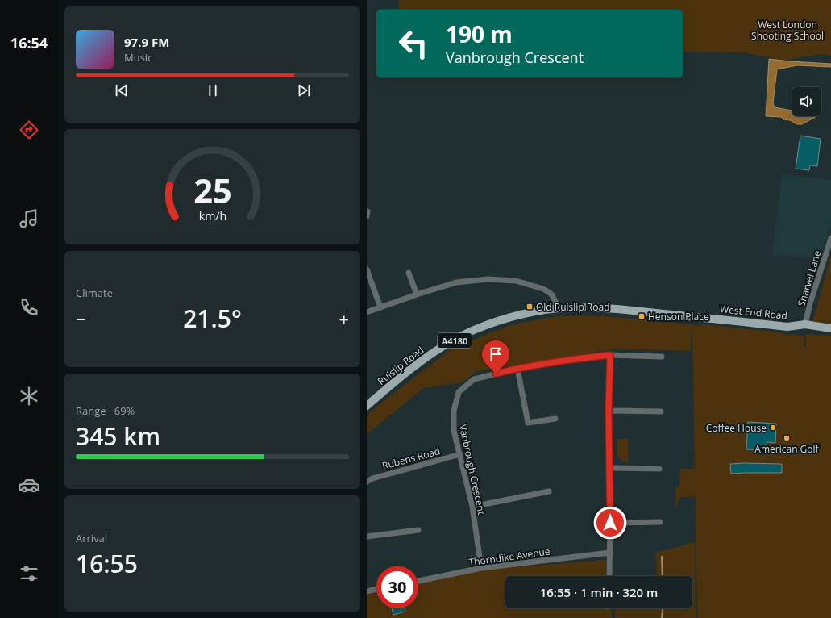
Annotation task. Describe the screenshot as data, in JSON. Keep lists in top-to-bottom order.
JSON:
{
  "streets": {
    "main road": ["West End Road", "A4180", "Ruislip Road"],
    "street": [
      "Sharvel Lane",
      "Rubens Road",
      "Vanbrough Crescent",
      "Thorndike Avenue"
    ]
  },
  "crossings": [
    ["Sharvel Lane", "West End Road"],
    ["West End Road", "Ruislip Road"],
    ["Rubens Road", "Vanbrough Crescent"],
    ["Vanbrough Crescent", "Thorndike Avenue"]
  ],
  "parks": ["West London Shooting School"],
  "places": {
    "transit": ["Old Ruislip Road", "Henson Place"],
    "other": ["Coffee House", "American Golf"]
  },
  "page": {
    "tabs": "16:54",
    "turn": ["190 m", "Vanbrough Crescent"],
    "song": ["97.9 FM", "Music"],
    "tile": [
      "Climate",
      ["Range · 69%", "345 km"],
      ["Arrival", "16:55"]
    ],
    "heat": ["−", "21.5°", "+"],
    "limit": "30",
    "trip": "16:55 · 1 min · 320 m",
    "gauge": ["25", "km/h"]
  }
}
